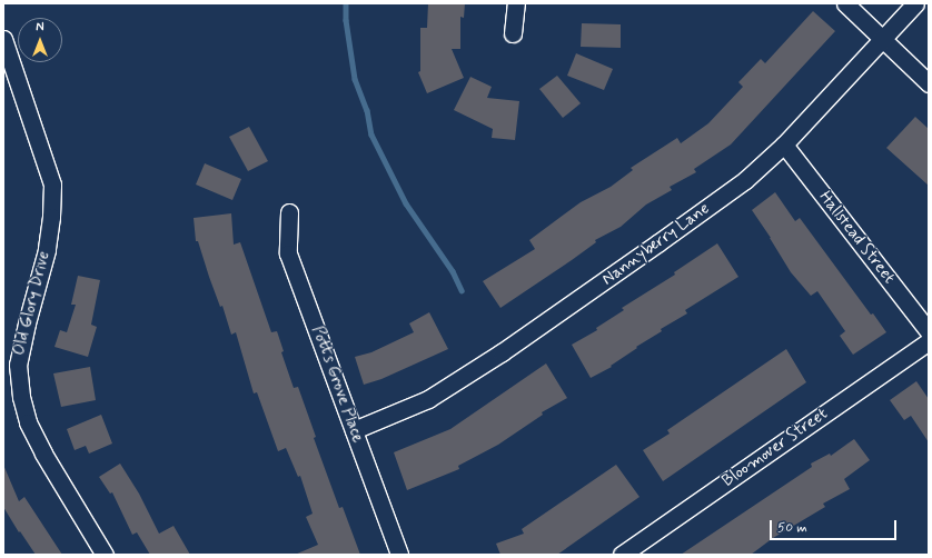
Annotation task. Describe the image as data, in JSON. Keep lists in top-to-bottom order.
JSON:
{
  "streets": {
    "street": [
      "Hallstead Street",
      "Nannyberry Lane",
      "Old Glory Drive",
      "Potts Grove Place",
      "Bloomover Street"
    ]
  },
  "crossings": [
    ["Hallstead Street", "Nannyberry Lane"],
    ["Nannyberry Lane", "Potts Grove Place"]
  ],
  "scale_bar": "50 m",
  "north": "top"
}
